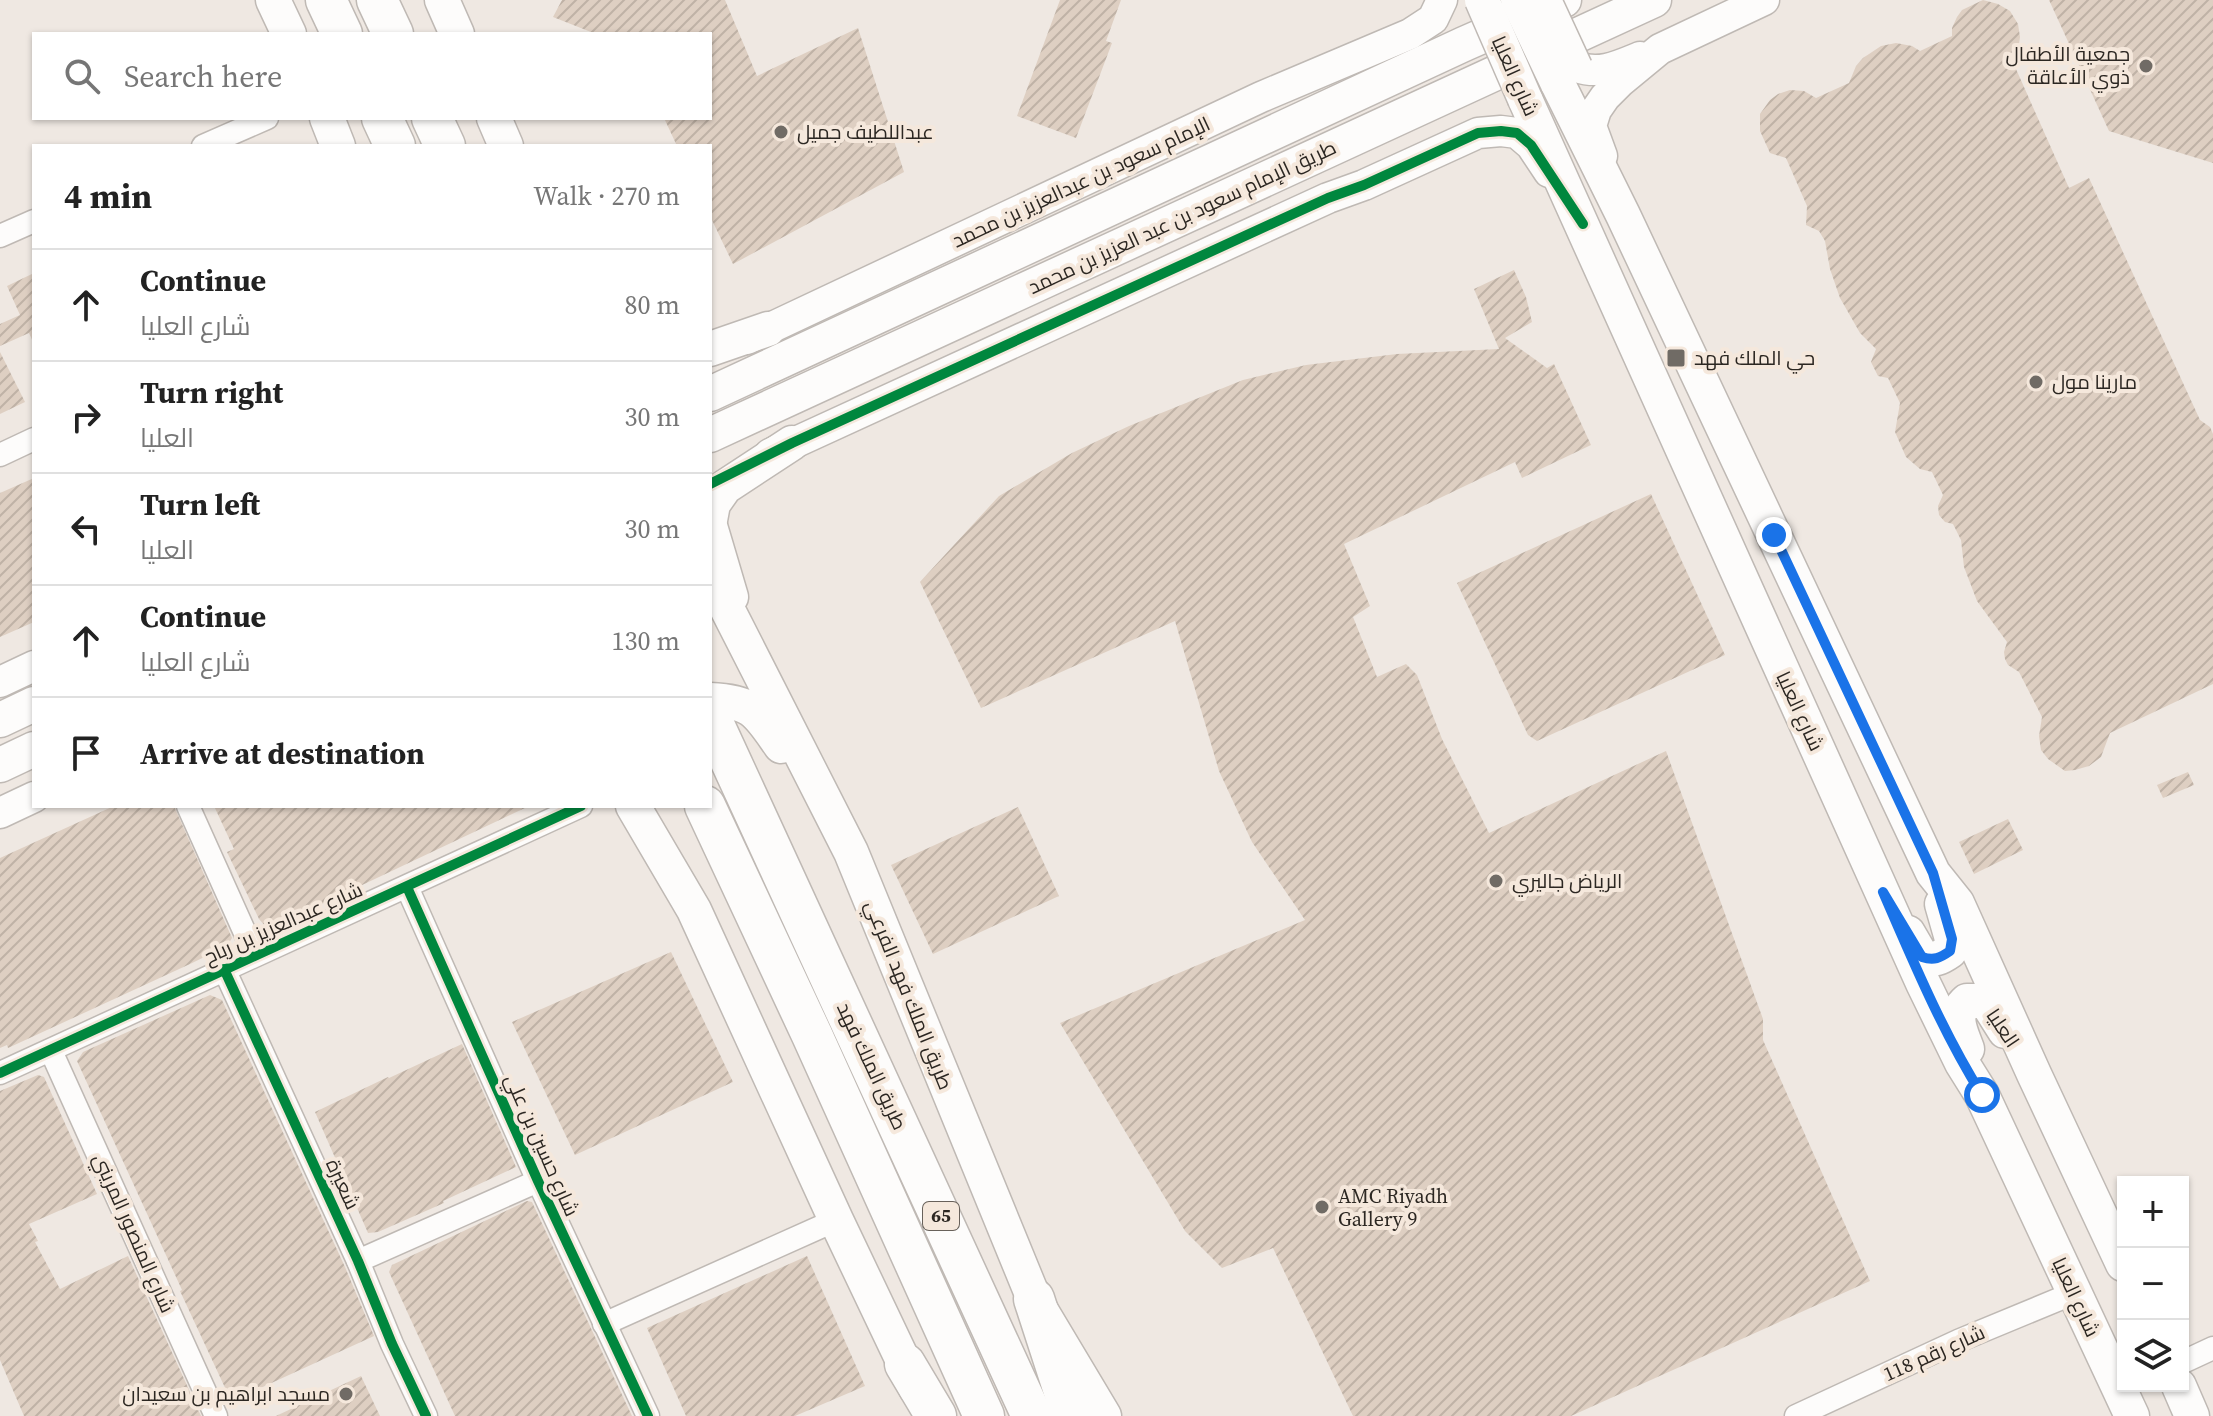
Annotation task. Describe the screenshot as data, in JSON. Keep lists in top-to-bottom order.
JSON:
{
  "streets": {
    "highway": ["طريق الملك فهد", "65"],
    "main road": [
      "شارع العليا",
      "طريق الإمام سعود بن عبد العزيز بن محمد",
      "طريق الملك فهد الفرعي",
      "العليا"
    ],
    "street": [
      "الإمام سعود بن عبدالعزيز بن محمد",
      "شارع عبدالعزيز بن رباح",
      "شارع حسين بن علي",
      "شعيرة",
      "شارع المنصور المريني",
      "شارع رقم 118"
    ]
  },
  "crossings": [
    ["شارع العليا", "العليا"],
    ["شارع العليا", "شارع رقم 118"],
    ["شارع عبدالعزيز بن رباح", "شارع حسين بن علي"],
    ["شارع عبدالعزيز بن رباح", "شعيرة"],
    ["شارع عبدالعزيز بن رباح", "شارع المنصور المريني"]
  ],
  "places": {
    "other": [
      "جمعية الأطفال ذوي الأعاقة",
      "عبداللطيف جميل",
      "مارينا مول",
      "الرياض جاليري",
      "AMC Riyadh Gallery 9",
      "مسجد ابراهيم بن سعيدان"
    ],
    "transit": ["حي الملك فهد"]
  },
  "page": {
    "search": "Search here",
    "heading": ["4 min", "Walk · 270 m"],
    "list": [
      ["Continue", "شارع العليا", "80 m"],
      ["Turn right", "العليا", "30 m"],
      ["Turn left", "العليا", "30 m"],
      ["Continue", "شارع العليا", "130 m"],
      "Arrive at destination"
    ],
    "map_buttons": ["+", "−"]
  }
}
